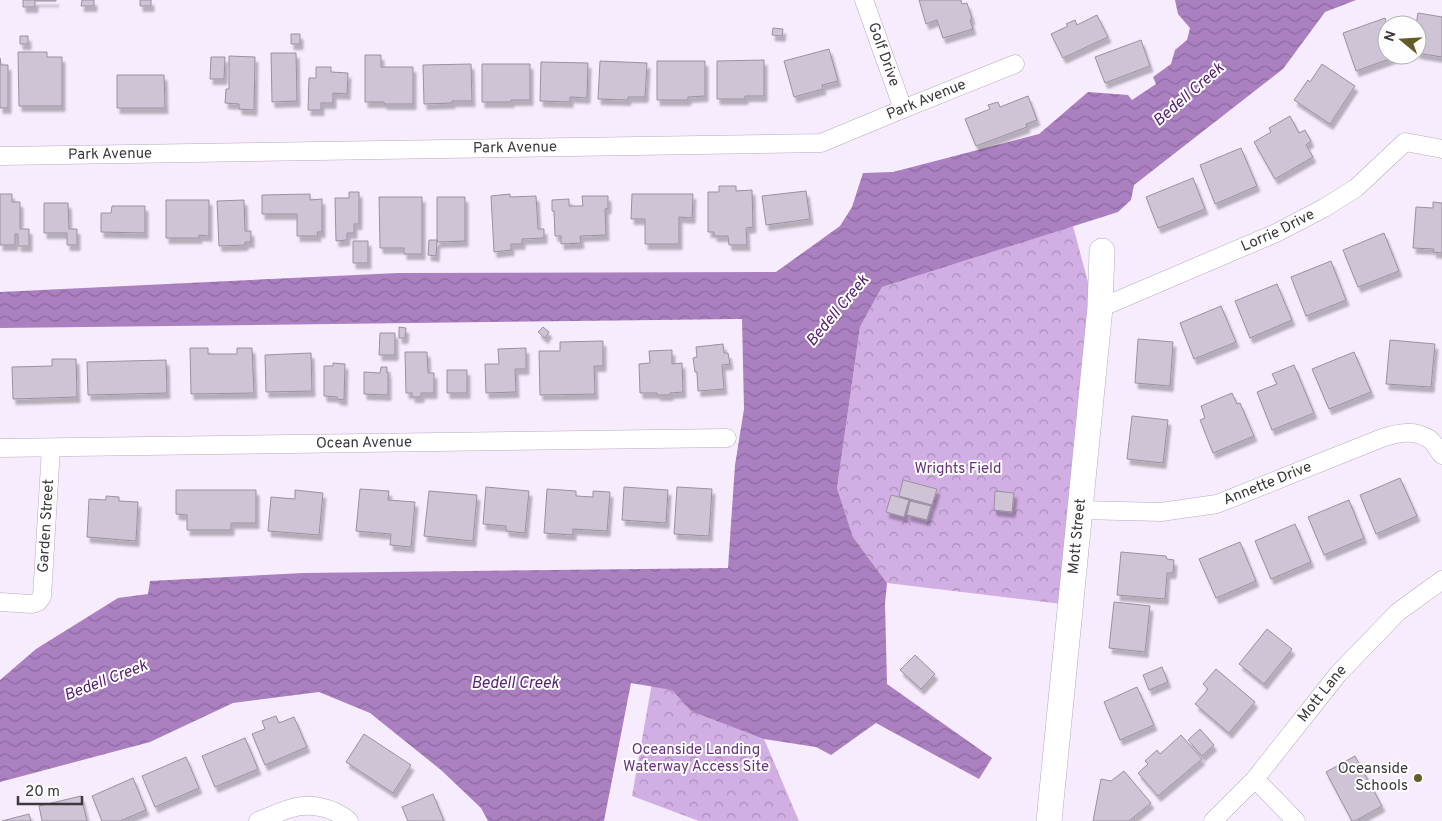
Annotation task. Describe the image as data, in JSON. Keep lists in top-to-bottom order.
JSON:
{
  "streets": {
    "street": [
      "Golf Drive",
      "Park Avenue",
      "Lorrie Drive",
      "Ocean Avenue",
      "Annette Drive",
      "Garden Street",
      "Mott Street",
      "Mott Lane"
    ]
  },
  "crossings": [
    ["Golf Drive", "Park Avenue"],
    ["Lorrie Drive", "Mott Street"],
    ["Ocean Avenue", "Garden Street"],
    ["Annette Drive", "Mott Street"]
  ],
  "water": ["Bedell Creek"],
  "parks": ["Wrights Field", "Oceanside Landing Waterway Access Site"],
  "places": ["Oceanside Schools"],
  "scale_bar": "20 m",
  "north": "left"
}
